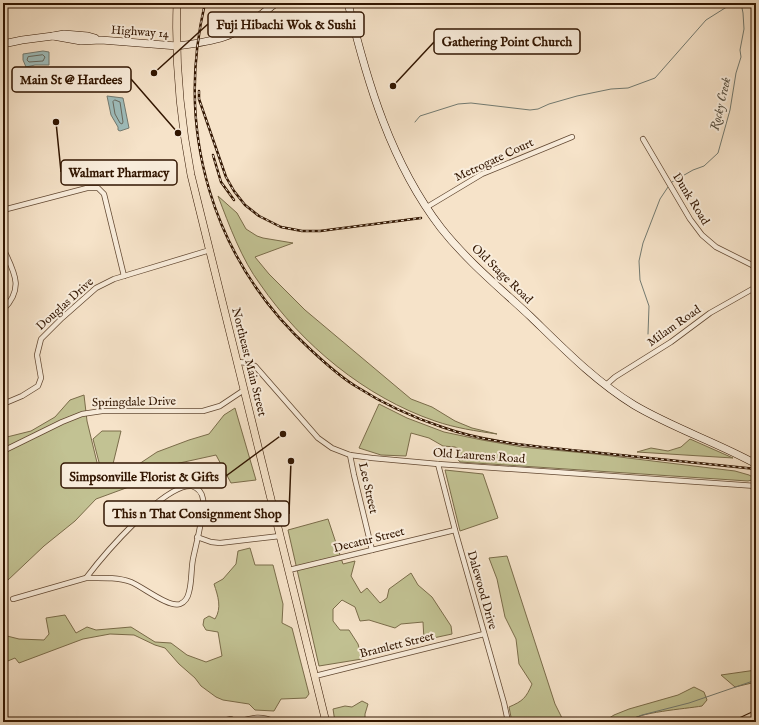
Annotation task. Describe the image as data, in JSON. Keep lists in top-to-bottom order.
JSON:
{
  "streets": {
    "main road": ["Northeast Main Street"],
    "street": [
      "Highway 14",
      "Metrogate Court",
      "Dunk Road",
      "Old Stage Road",
      "Douglas Drive",
      "Milam Road",
      "Springdale Drive",
      "Old Laurens Road",
      "Lee Street",
      "Decatur Street",
      "Dalewood Drive",
      "Bramlett Street"
    ]
  },
  "crossings": [
    ["Highway 14", "Northeast Main Street"],
    ["Metrogate Court", "Old Stage Road"],
    ["Old Stage Road", "Milam Road"],
    ["Douglas Drive", "Northeast Main Street"],
    ["Northeast Main Street", "Springdale Drive"],
    ["Northeast Main Street", "Old Laurens Road"],
    ["Northeast Main Street", "Decatur Street"],
    ["Northeast Main Street", "Bramlett Street"],
    ["Old Laurens Road", "Lee Street"],
    ["Old Laurens Road", "Dalewood Drive"],
    ["Lee Street", "Decatur Street"],
    ["Decatur Street", "Dalewood Drive"],
    ["Dalewood Drive", "Bramlett Street"]
  ],
  "water": ["Rocky Creek"],
  "places": [
    "Fuji Hibachi Wok & Sushi",
    "Gathering Point Church",
    "Walmart Pharmacy",
    "Main St @ Hardees",
    "Simpsonville Florist & Gifts",
    "This n That Consignment Shop"
  ]
}
